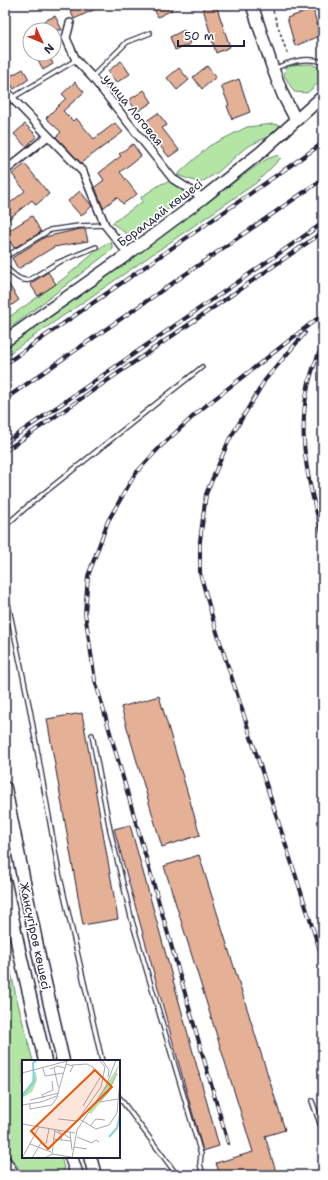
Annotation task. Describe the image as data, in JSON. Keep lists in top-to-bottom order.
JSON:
{
  "streets": {
    "main road": ["Боралдай көшесі", "Жансүгіров көшесі"],
    "street": ["улица Логовая"]
  },
  "crossings": [
    ["улица Логовая", "Боралдай көшесі"]
  ],
  "scale_bar": "50 m",
  "north": "bottom right"
}
